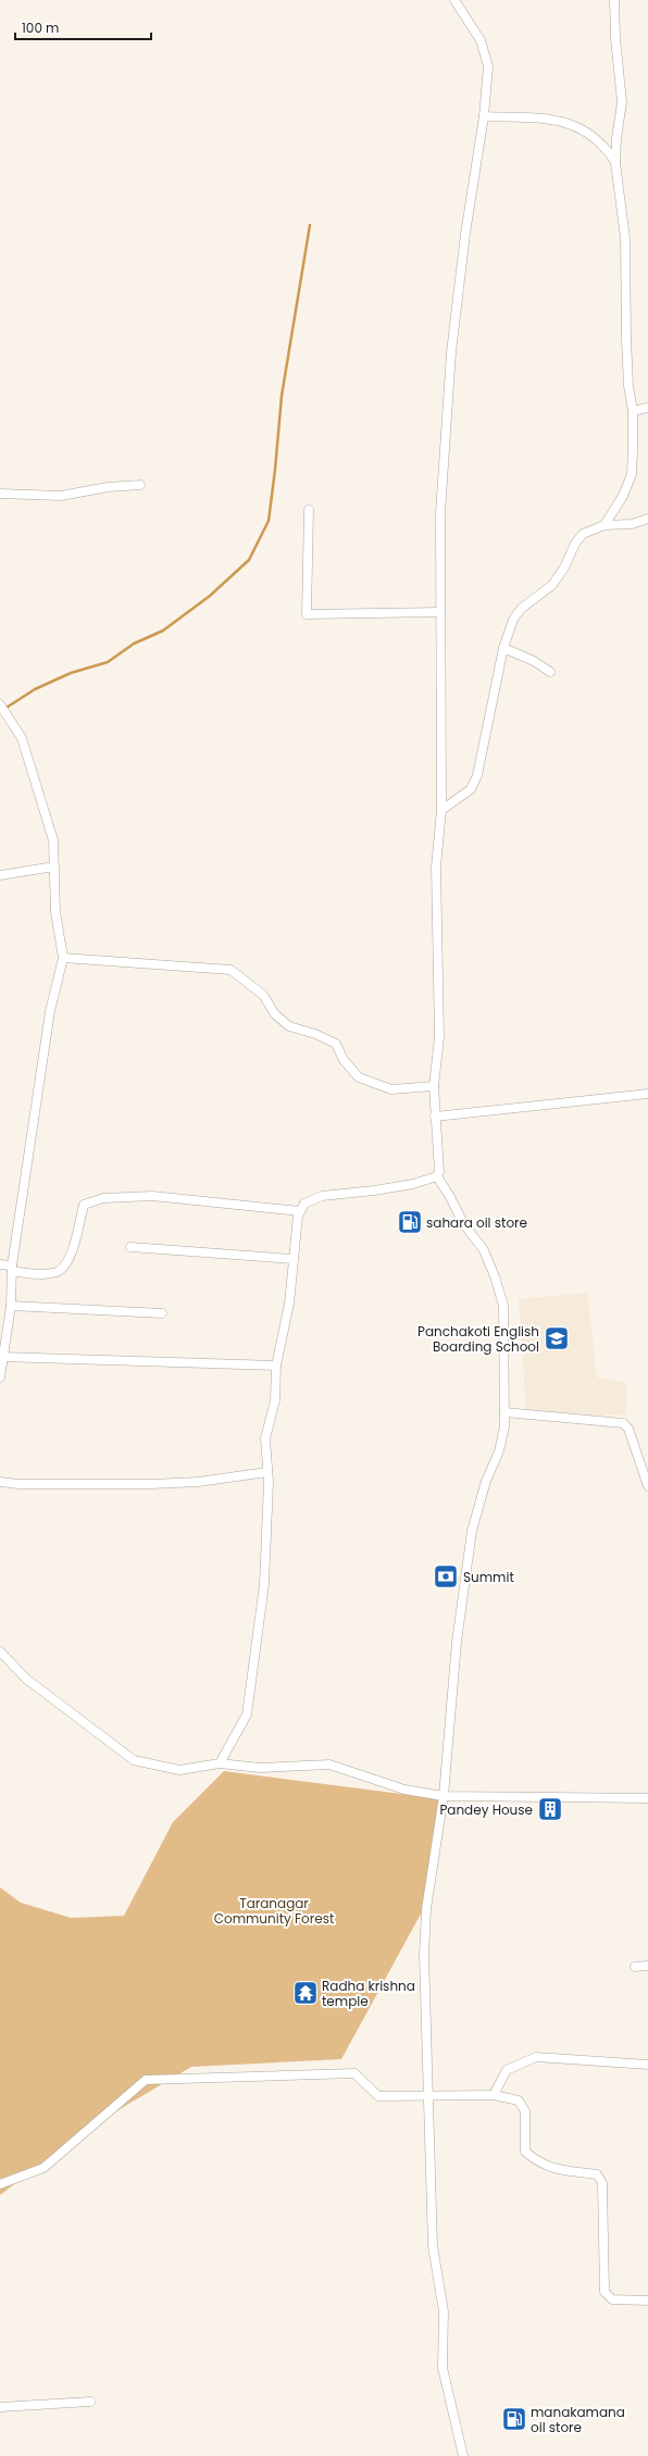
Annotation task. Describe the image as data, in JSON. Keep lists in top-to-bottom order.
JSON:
{
  "parks": ["Taranagar Community Forest"],
  "places": {
    "fuel station": ["sahara oil store", "manakamana oil store"],
    "school or university": ["Panchakoti English Boarding School"],
    "bank": ["Summit"],
    "building": ["Pandey House"],
    "temple": ["Radha krishna temple"]
  },
  "scale_bar": "100 m"
}
